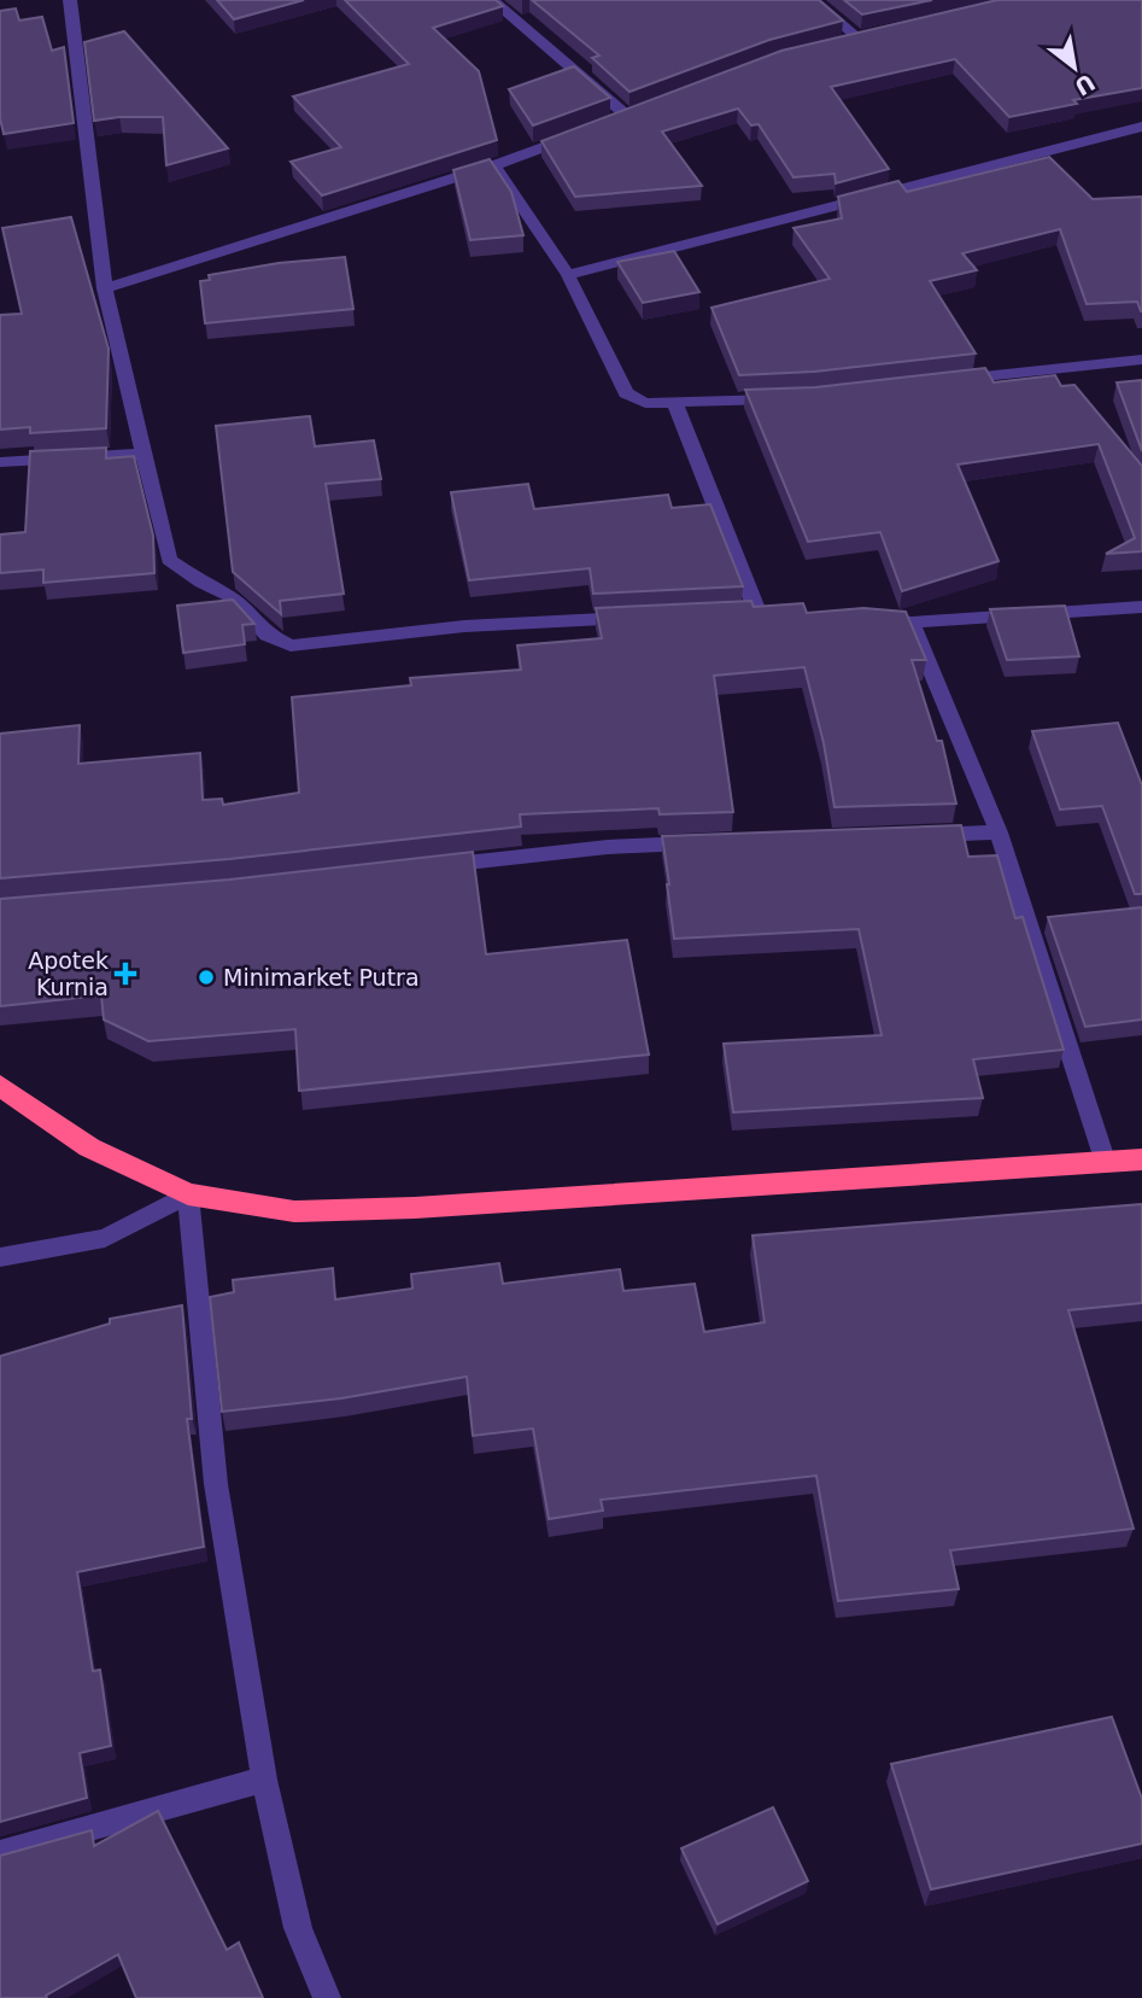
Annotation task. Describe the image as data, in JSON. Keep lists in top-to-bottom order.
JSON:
{
  "places": {
    "health": ["Apotek Kurnia"],
    "other": ["Minimarket Putra"]
  },
  "north": "bottom right"
}
